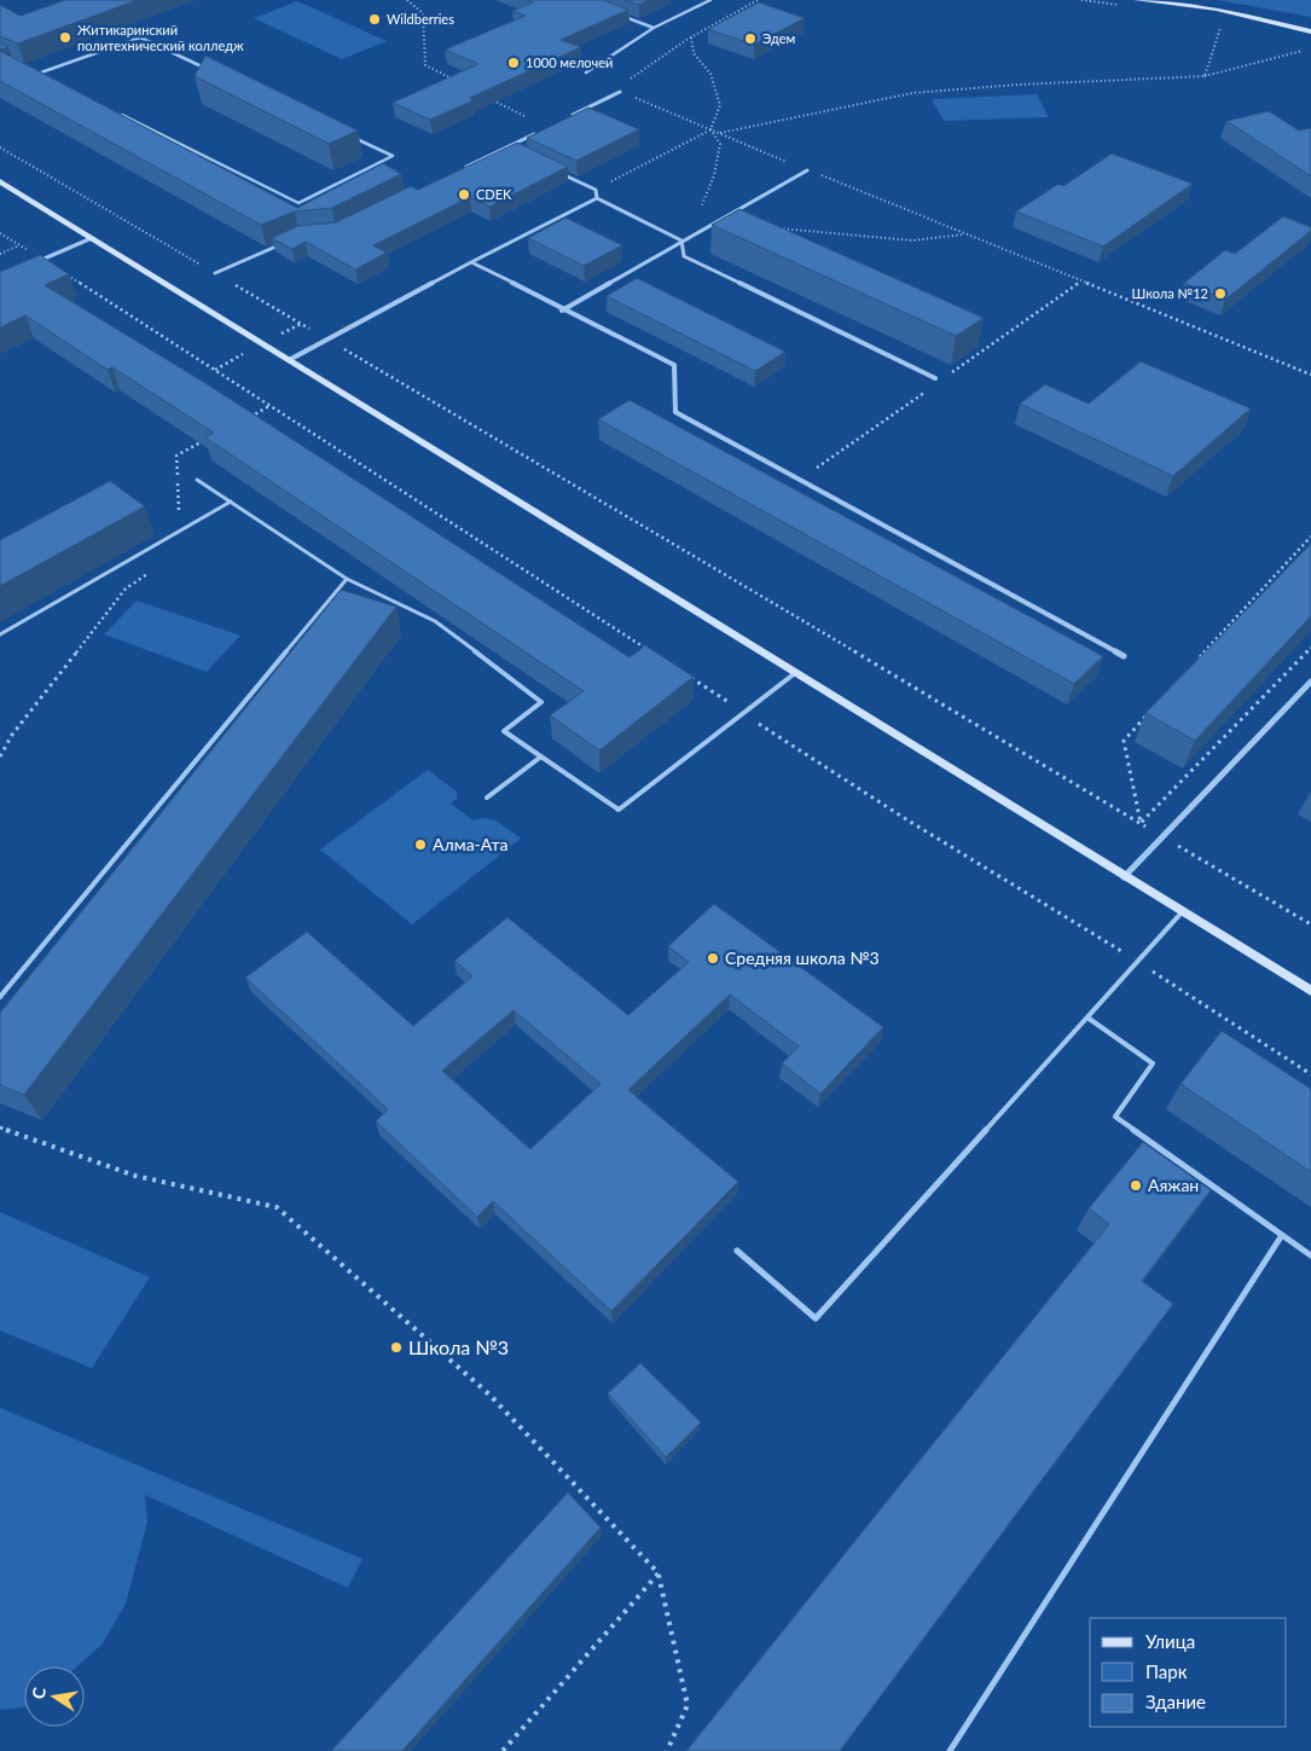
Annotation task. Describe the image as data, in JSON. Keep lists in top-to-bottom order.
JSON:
{
  "places": [
    "Wildberries",
    "Житикаринский политехнический колледж",
    "Эдем",
    "1000 мелочей",
    "CDEK",
    "Школа №12",
    "Алма-Ата",
    "Средняя школа №3",
    "Аяжан",
    "Школа №3"
  ],
  "legend": ["Улица", "Парк", "Здание"],
  "north": "left"
}
